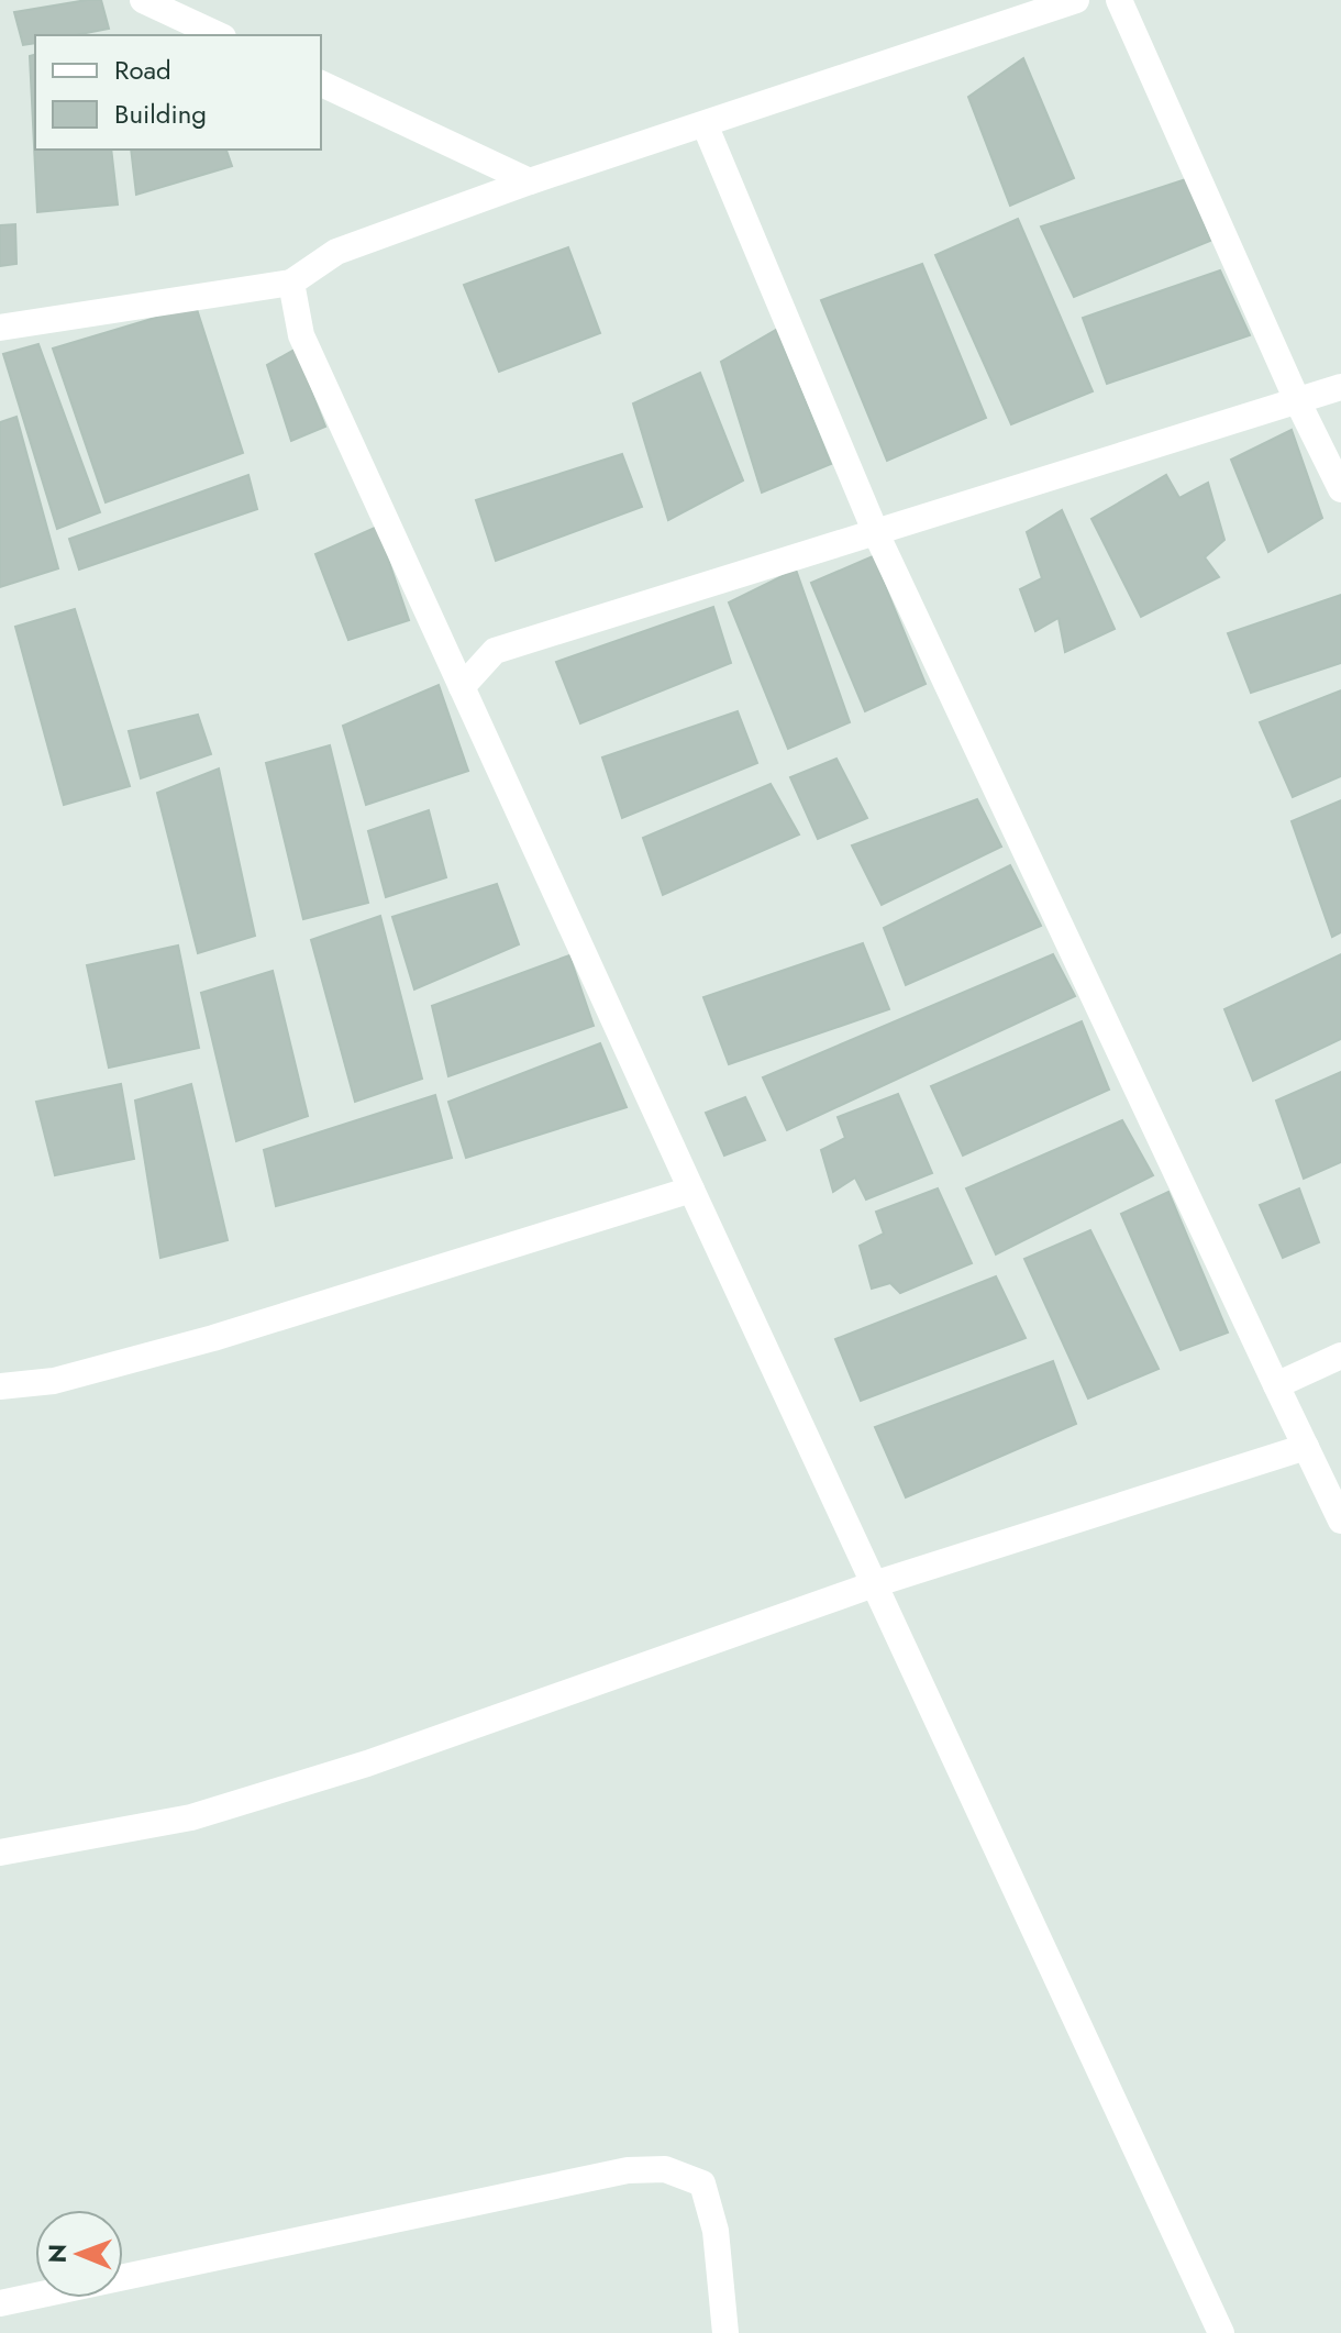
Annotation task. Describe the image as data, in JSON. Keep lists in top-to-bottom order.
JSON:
{
  "legend": ["Road", "Building"],
  "north": "left"
}
